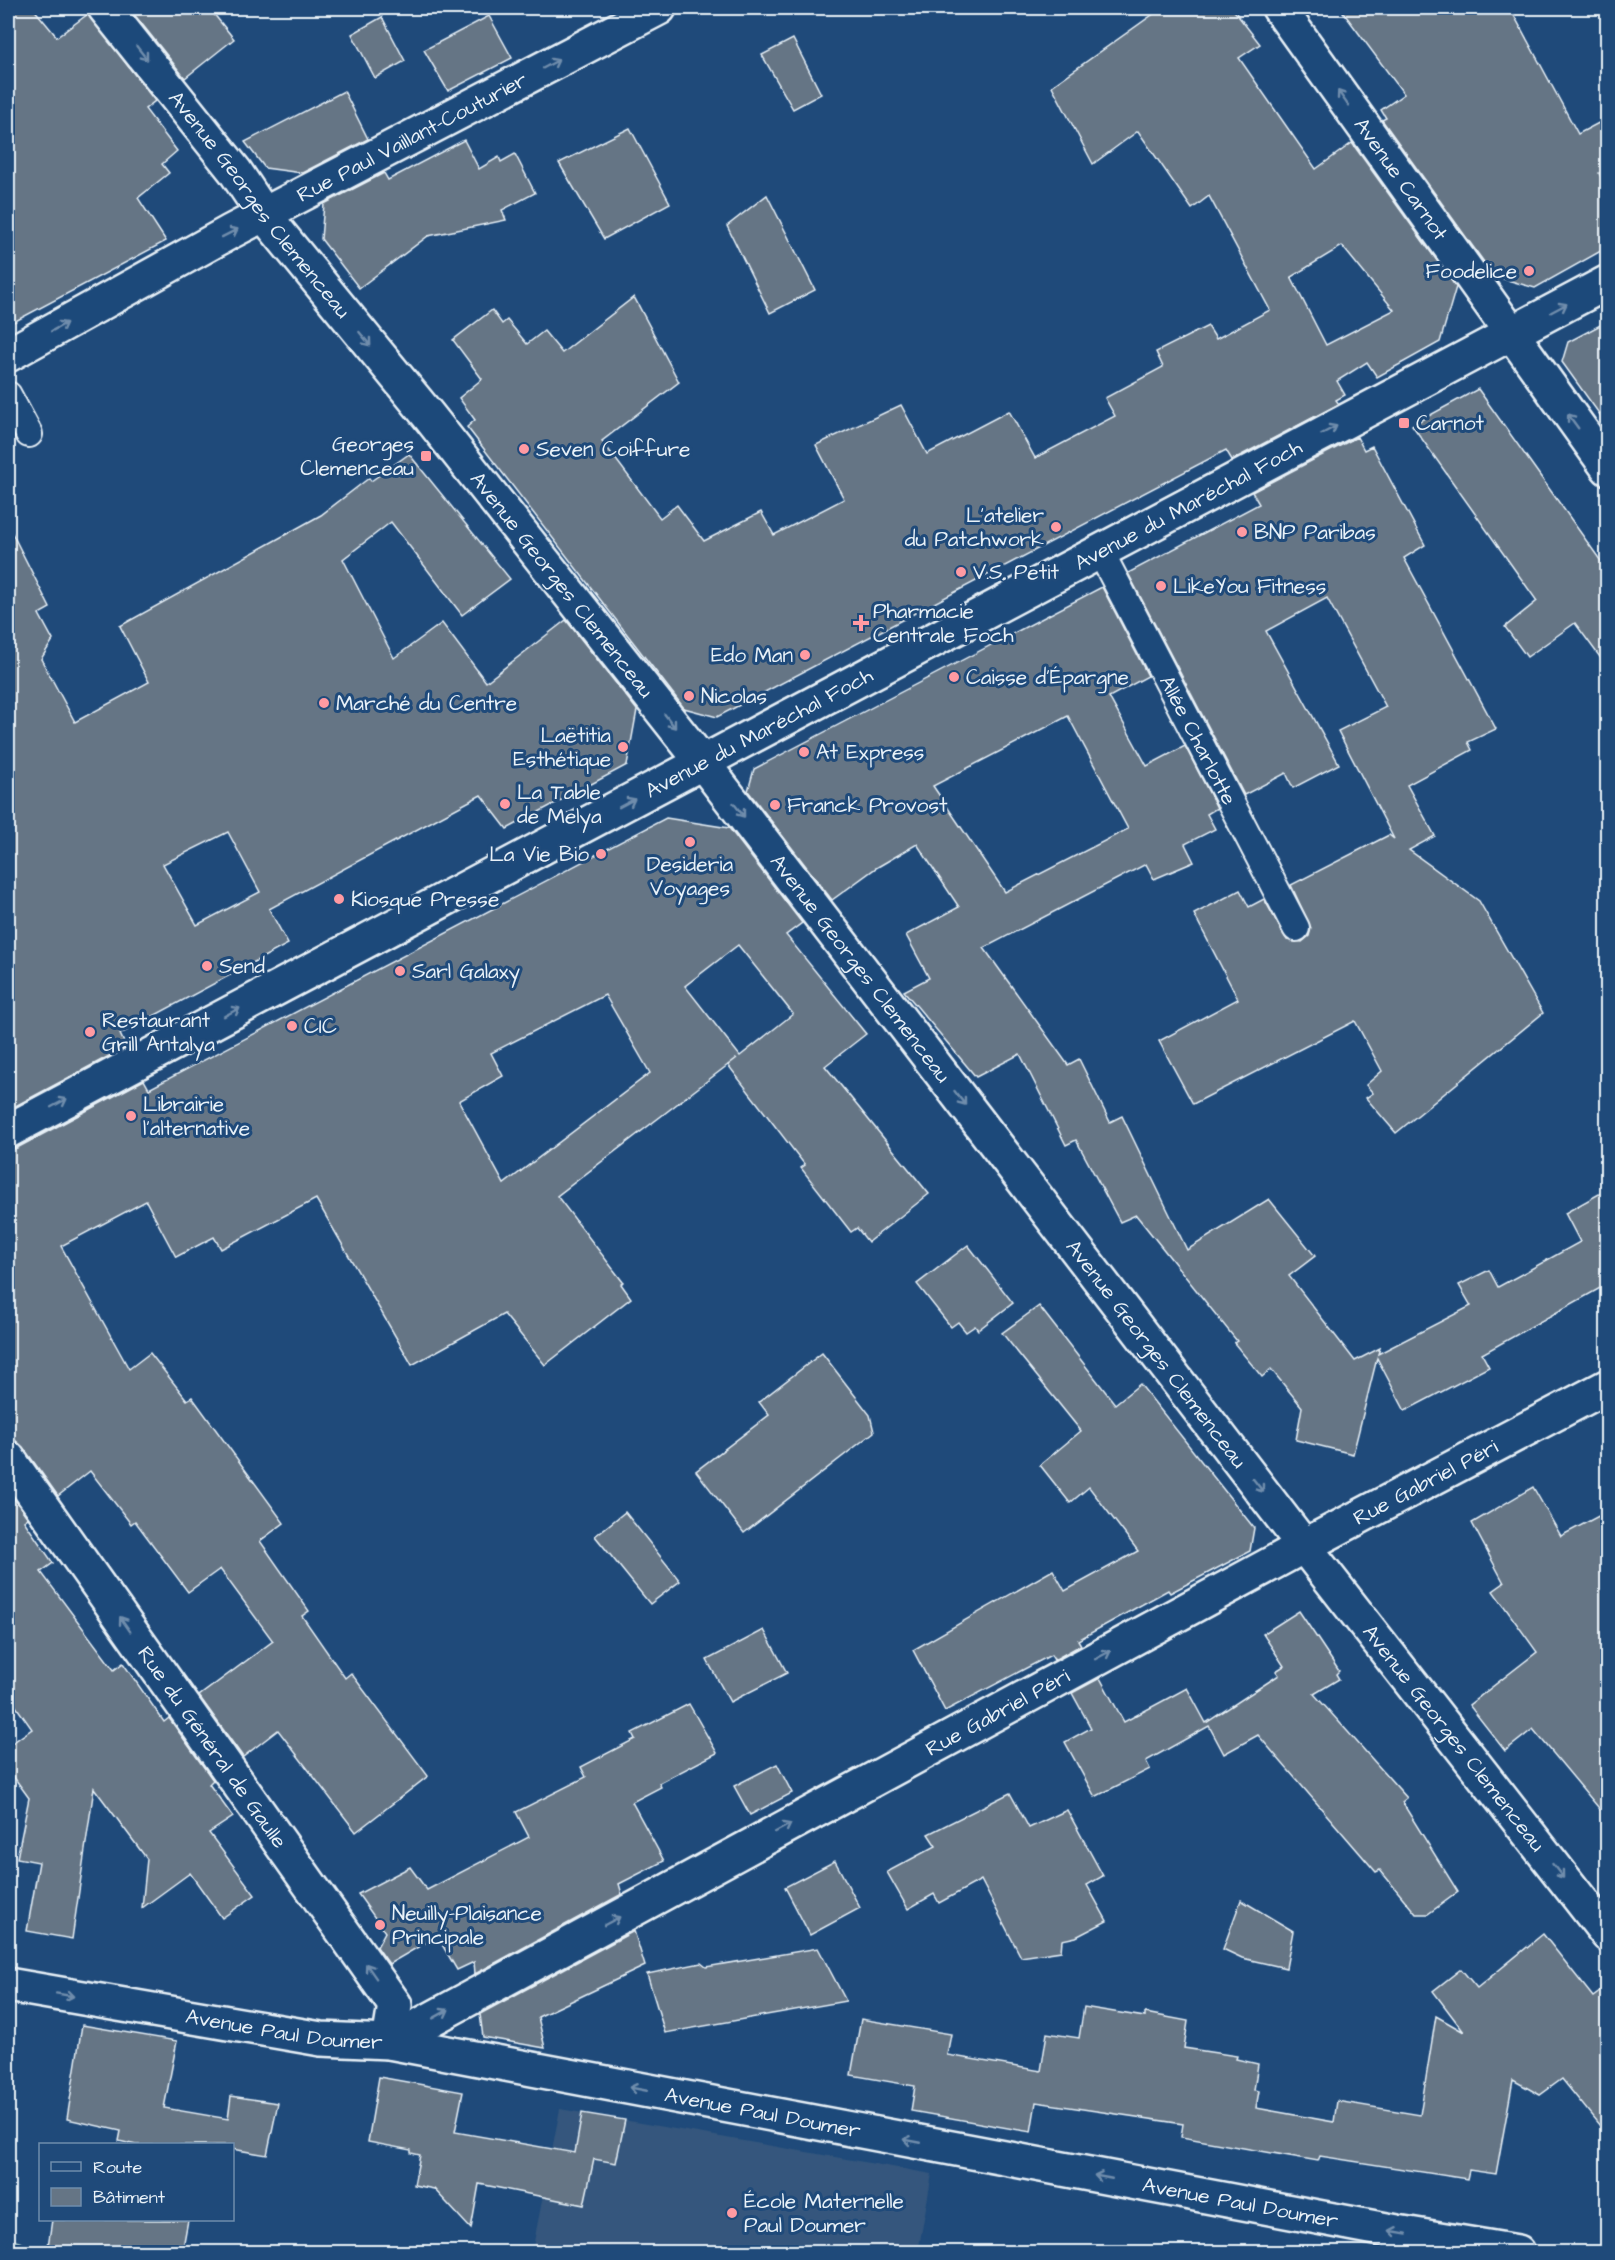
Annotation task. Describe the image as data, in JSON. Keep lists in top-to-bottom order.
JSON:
{
  "streets": {
    "street": [
      "Rue Paul Vaillant-Couturier",
      "Avenue Carnot",
      "Avenue Georges Clemenceau",
      "Avenue du Maréchal Foch",
      "Rue Gabriel Péri",
      "Rue du Général de Gaulle",
      "Avenue Paul Doumer"
    ],
    "lane": ["Allée Charlotte"]
  },
  "crossings": [
    ["Rue Paul Vaillant-Couturier", "Avenue Georges Clemenceau"],
    ["Avenue Carnot", "Avenue du Maréchal Foch"],
    ["Avenue Georges Clemenceau", "Avenue du Maréchal Foch"],
    ["Avenue Georges Clemenceau", "Rue Gabriel Péri"],
    ["Avenue du Maréchal Foch", "Allée Charlotte"],
    ["Rue Gabriel Péri", "Rue du Général de Gaulle"],
    ["Rue Gabriel Péri", "Avenue Paul Doumer"],
    ["Rue du Général de Gaulle", "Avenue Paul Doumer"]
  ],
  "one_way": [
    "Rue Paul Vaillant-Couturier",
    "Avenue Carnot",
    "Avenue Georges Clemenceau",
    "Avenue du Maréchal Foch",
    "Rue Gabriel Péri",
    "Rue du Général de Gaulle"
  ],
  "places": {
    "other": [
      "Foodelice",
      "Seven Coiffure",
      "L'atelier du Patchwork",
      "BNP Paribas",
      "V.S. Petit",
      "LikeYou Fitness",
      "Edo Man",
      "Caisse d'Épargne",
      "Nicolas",
      "Marché du Centre",
      "Laëtitia Esthétique",
      "At Express",
      "La Table de Melya",
      "Franck Provost",
      "Desideria Voyages",
      "La Vie Bio",
      "Kiosque Presse",
      "Send",
      "Sarl Galaxy",
      "CIC",
      "Restaurant Grill Antalya",
      "Librairie l'alternative",
      "Neuilly-Plaisance Principale",
      "École Maternelle Paul Doumer"
    ],
    "transit": ["Carnot", "Georges Clemenceau"],
    "health": ["Pharmacie Centrale Foch"]
  },
  "legend": ["Route", "Bâtiment"]
}
